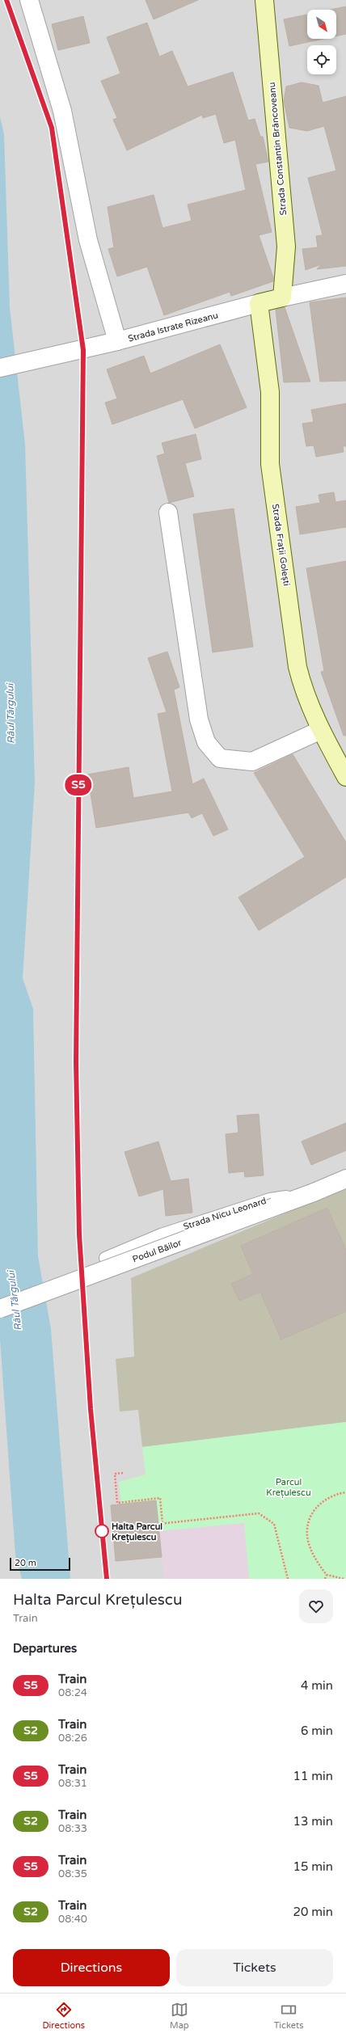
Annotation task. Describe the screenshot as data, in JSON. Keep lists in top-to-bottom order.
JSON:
{
  "streets": {
    "main road": ["Strada Constantin Brâncoveanu", "Strada Istrate Rizeanu", "Strada Frații Golești"],
    "street": ["Strada Nicu Leonard", "Podul Băilor"]
  },
  "crossings": [
    ["Strada Constantin Brâncoveanu", "Strada Istrate Rizeanu"],
    ["Strada Istrate Rizeanu", "Strada Frații Golești"],
    ["Strada Nicu Leonard", "Podul Băilor"]
  ],
  "water": ["Râul Târgului"],
  "parks": ["Parcul Krețulescu"],
  "places": ["Halta Parcul Krețulescu"],
  "scale_bar": "20 m",
  "north": "bottom right",
  "page": {
    "on_map": "S5",
    "scale": "20 m",
    "heading": [
      ["Halta Parcul Krețulescu", "Train"],
      "Departures"
    ],
    "list": [
      {
        "mark": "S5",
        "name": "Train",
        "note": "08:24",
        "value": "4 min"
      },
      {
        "mark": "S2",
        "name": "Train",
        "note": "08:26",
        "value": "6 min"
      },
      {
        "mark": "S5",
        "name": "Train",
        "note": "08:31",
        "value": "11 min"
      },
      {
        "mark": "S2",
        "name": "Train",
        "note": "08:33",
        "value": "13 min"
      },
      {
        "mark": "S5",
        "name": "Train",
        "note": "08:35",
        "value": "15 min"
      },
      {
        "mark": "S2",
        "name": "Train",
        "note": "08:40",
        "value": "20 min"
      }
    ],
    "buttons": ["Directions", "Tickets"],
    "tabs": ["Directions", "Map", "Tickets"]
  }
}
